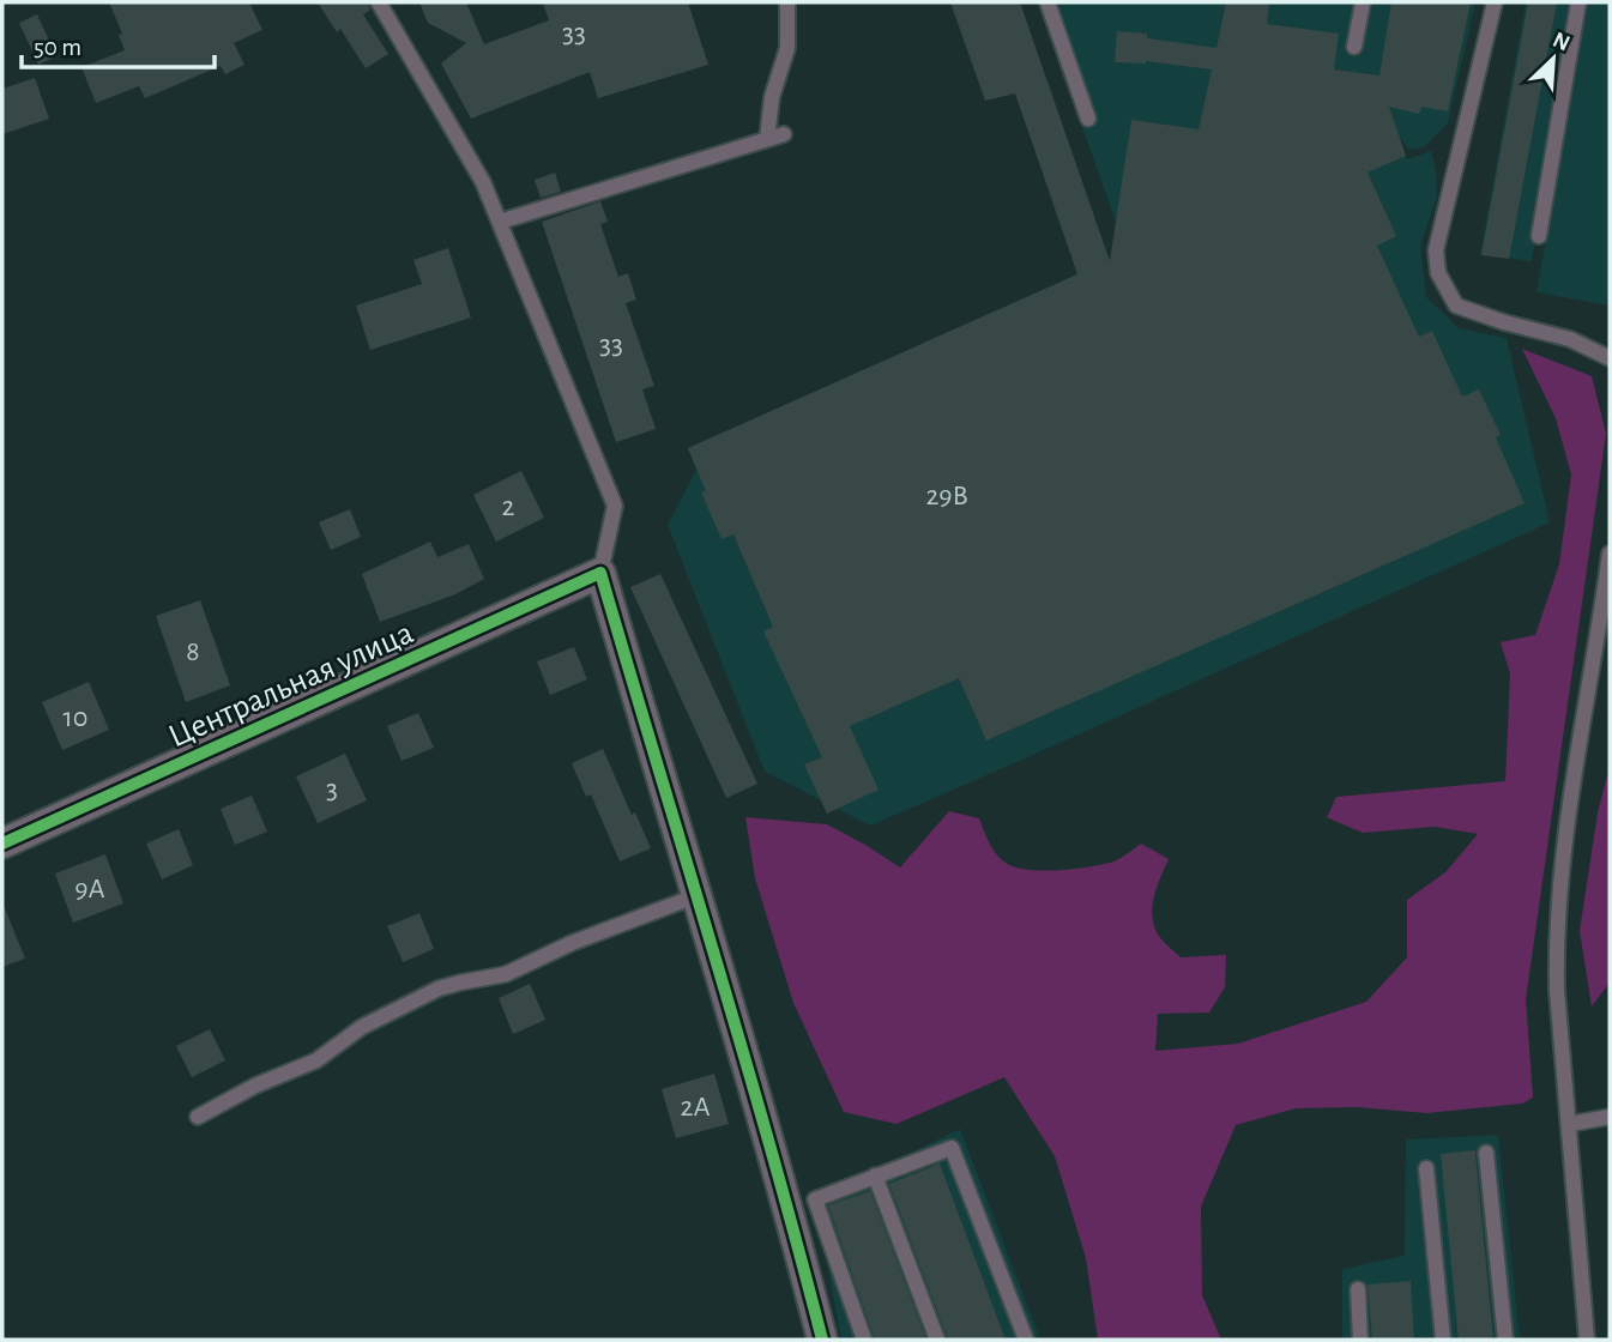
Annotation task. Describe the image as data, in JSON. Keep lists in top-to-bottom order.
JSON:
{
  "streets": {
    "street": ["Центральная улица"]
  },
  "house_numbers": [
    "33",
    "33",
    "29B",
    "2",
    "8",
    "10",
    "3",
    "9А",
    "2А"
  ],
  "scale_bar": "50 m",
  "north": "top right"
}
